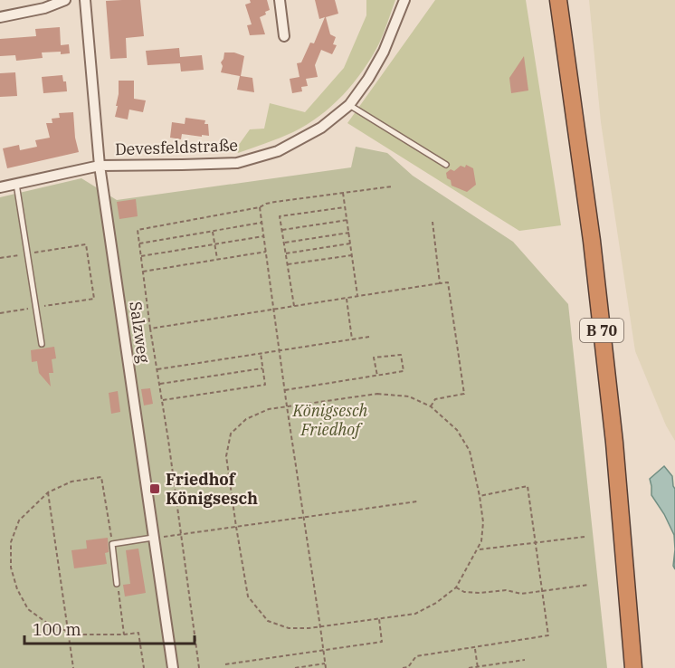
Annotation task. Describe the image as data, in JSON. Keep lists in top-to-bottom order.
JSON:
{
  "streets": {
    "highway": ["B 70"],
    "street": ["Devesfeldstraße", "Salzweg"]
  },
  "crossings": [
    ["Devesfeldstraße", "Salzweg"]
  ],
  "parks": ["Königsesch Friedhof"],
  "places": {
    "transit": ["Friedhof Königsesch"]
  },
  "scale_bar": "100 m"
}
